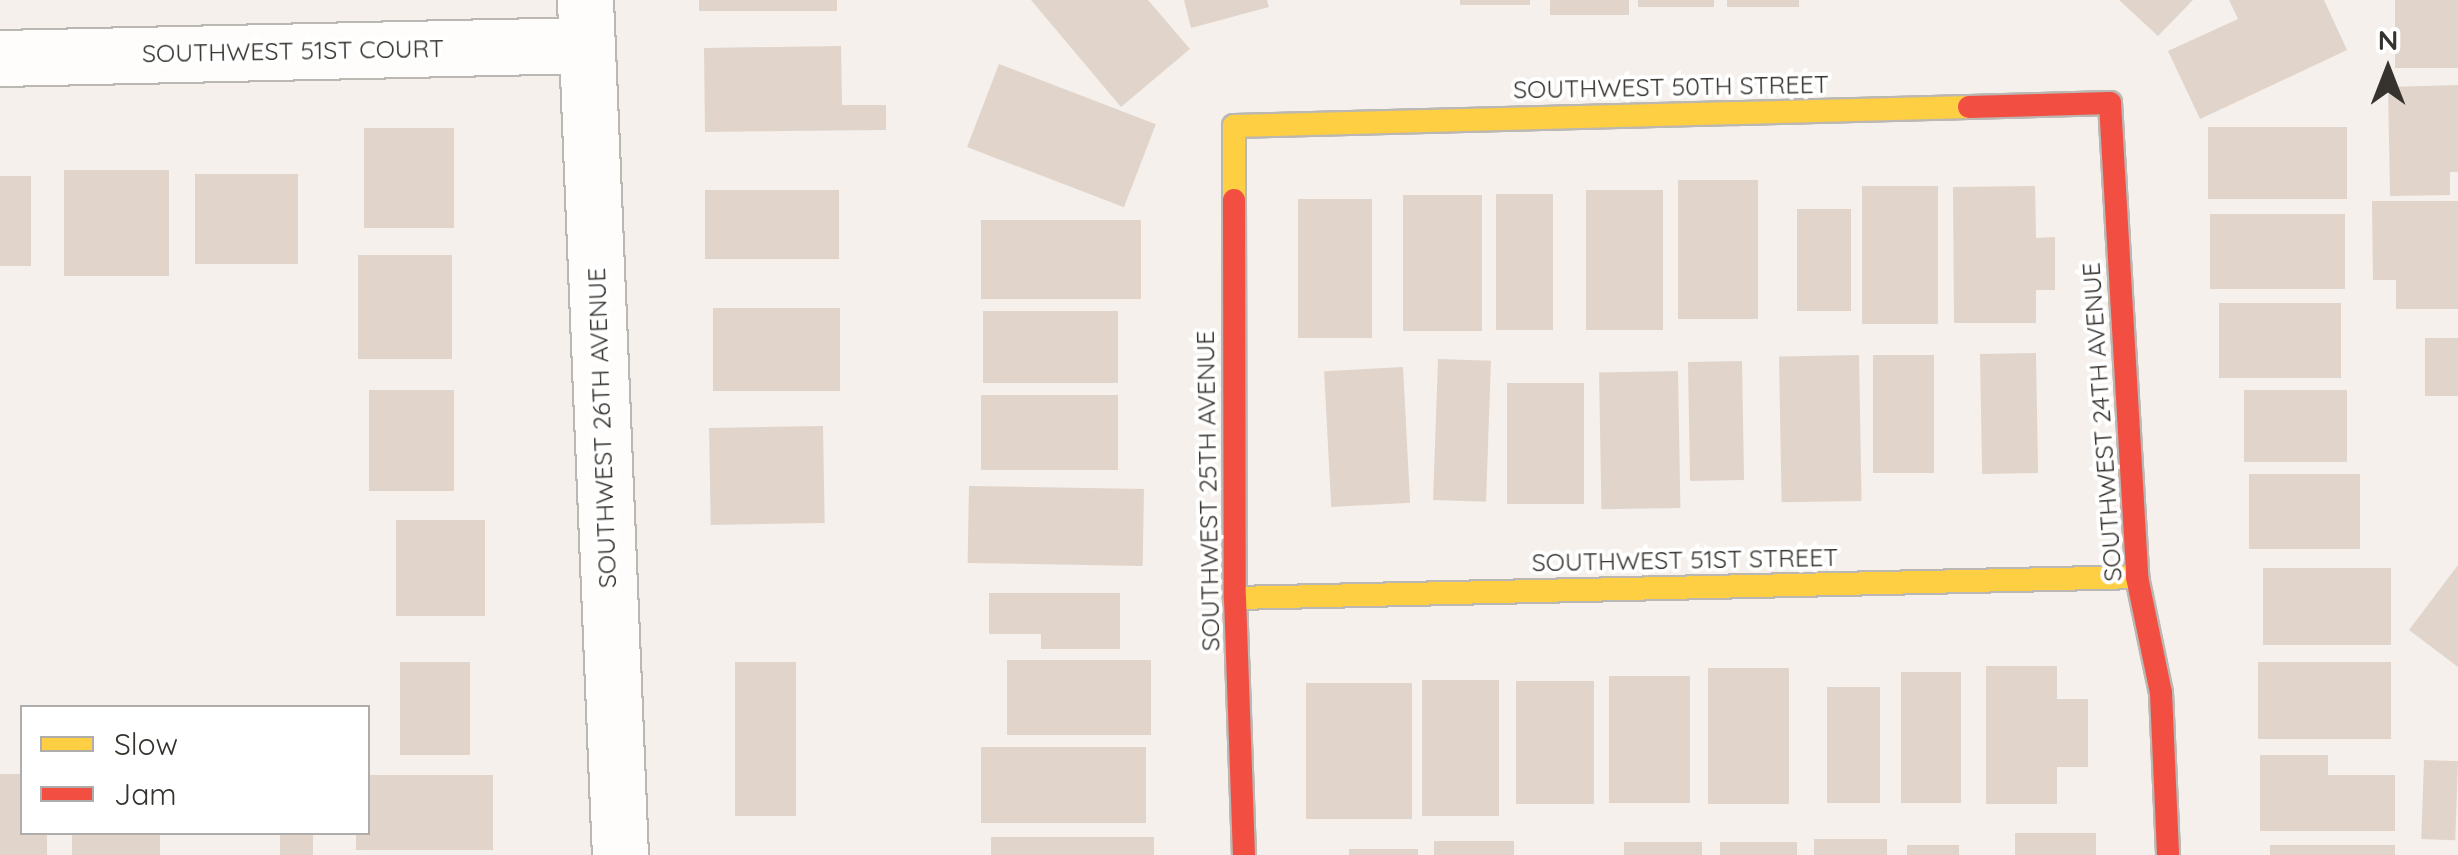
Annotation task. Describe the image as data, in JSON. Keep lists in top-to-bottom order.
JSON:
{
  "streets": {
    "street": [
      "SOUTHWEST 51ST COURT",
      "SOUTHWEST 50TH STREET",
      "SOUTHWEST 24TH AVENUE",
      "SOUTHWEST 26TH AVENUE",
      "SOUTHWEST 25TH AVENUE",
      "SOUTHWEST 51ST STREET"
    ]
  },
  "crossings": [
    ["SOUTHWEST 51ST COURT", "SOUTHWEST 26TH AVENUE"],
    ["SOUTHWEST 50TH STREET", "SOUTHWEST 24TH AVENUE"],
    ["SOUTHWEST 50TH STREET", "SOUTHWEST 25TH AVENUE"],
    ["SOUTHWEST 24TH AVENUE", "SOUTHWEST 51ST STREET"],
    ["SOUTHWEST 25TH AVENUE", "SOUTHWEST 51ST STREET"]
  ],
  "legend": ["Slow", "Jam"],
  "north": "top"
}
